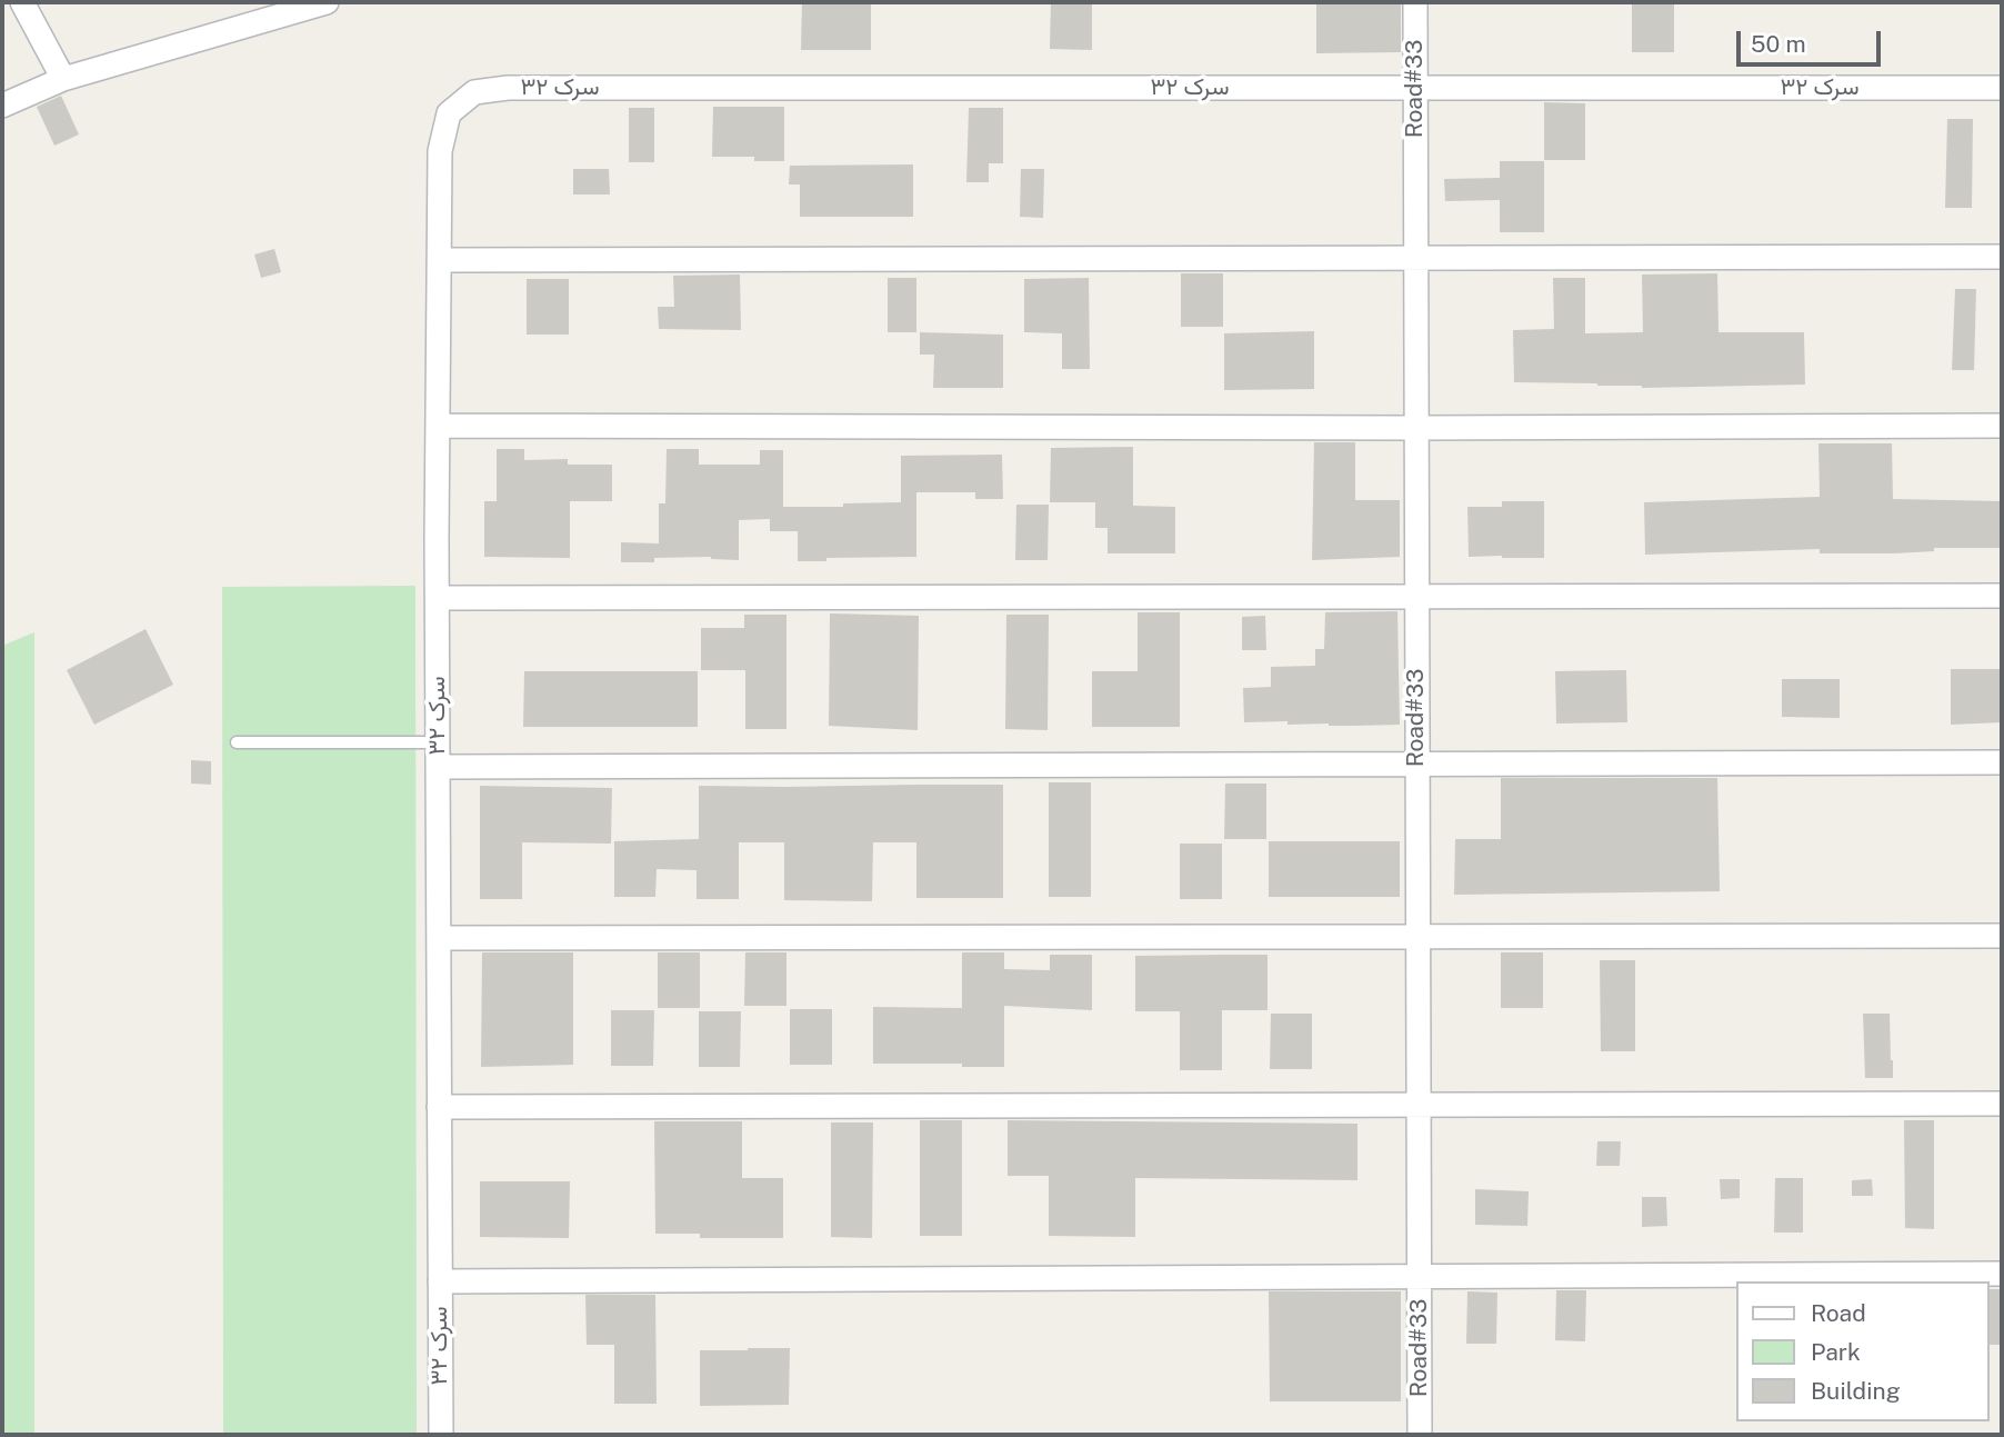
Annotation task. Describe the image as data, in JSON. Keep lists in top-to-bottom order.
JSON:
{
  "streets": {
    "street": ["سرک ۳۲", "Road#33"]
  },
  "crossings": [
    ["سرک ۳۲", "Road#33"]
  ],
  "legend": ["Road", "Park", "Building"],
  "scale_bar": "50 m"
}
